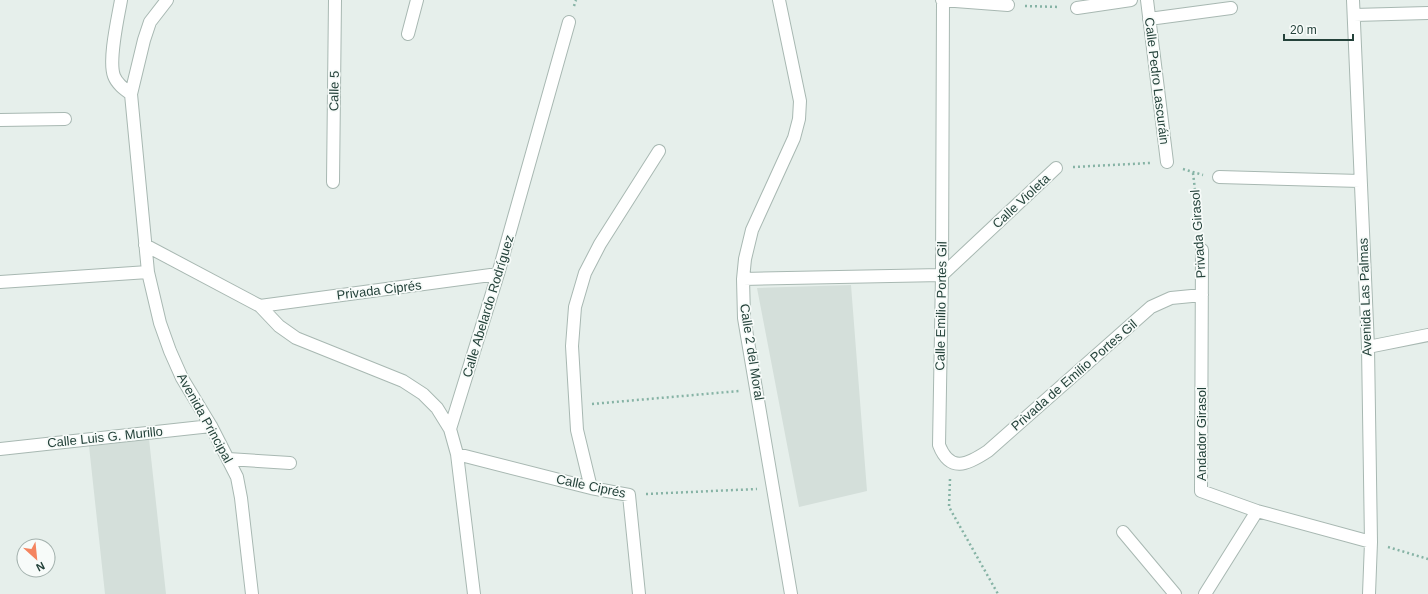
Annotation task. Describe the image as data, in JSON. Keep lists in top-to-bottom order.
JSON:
{
  "streets": {
    "street": [
      "Calle Pedro Lascuráin",
      "Calle 5",
      "Calle Violeta",
      "Privada Girasol",
      "Privada Ciprés",
      "Avenida Las Palmas",
      "Calle Abelardo Rodríguez",
      "Calle Emilio Portes Gil",
      "Calle 2 del Moral",
      "Privada de Emilio Portes Gil",
      "Avenida Principal",
      "Andador Girasol",
      "Calle Luis G. Murillo",
      "Calle Ciprés"
    ]
  },
  "crossings": [
    ["Calle Pedro Lascuráin", "Calle Violeta"],
    ["Calle Violeta", "Privada Girasol"],
    ["Calle Violeta", "Calle Emilio Portes Gil"],
    ["Privada Girasol", "Privada de Emilio Portes Gil"],
    ["Privada Girasol", "Andador Girasol"],
    ["Privada Ciprés", "Calle Abelardo Rodríguez"],
    ["Avenida Las Palmas", "Andador Girasol"],
    ["Calle Emilio Portes Gil", "Privada de Emilio Portes Gil"],
    ["Calle 2 del Moral", "Calle Ciprés"],
    ["Privada de Emilio Portes Gil", "Andador Girasol"],
    ["Avenida Principal", "Calle Luis G. Murillo"]
  ],
  "scale_bar": "20 m",
  "north": "bottom right"
}
